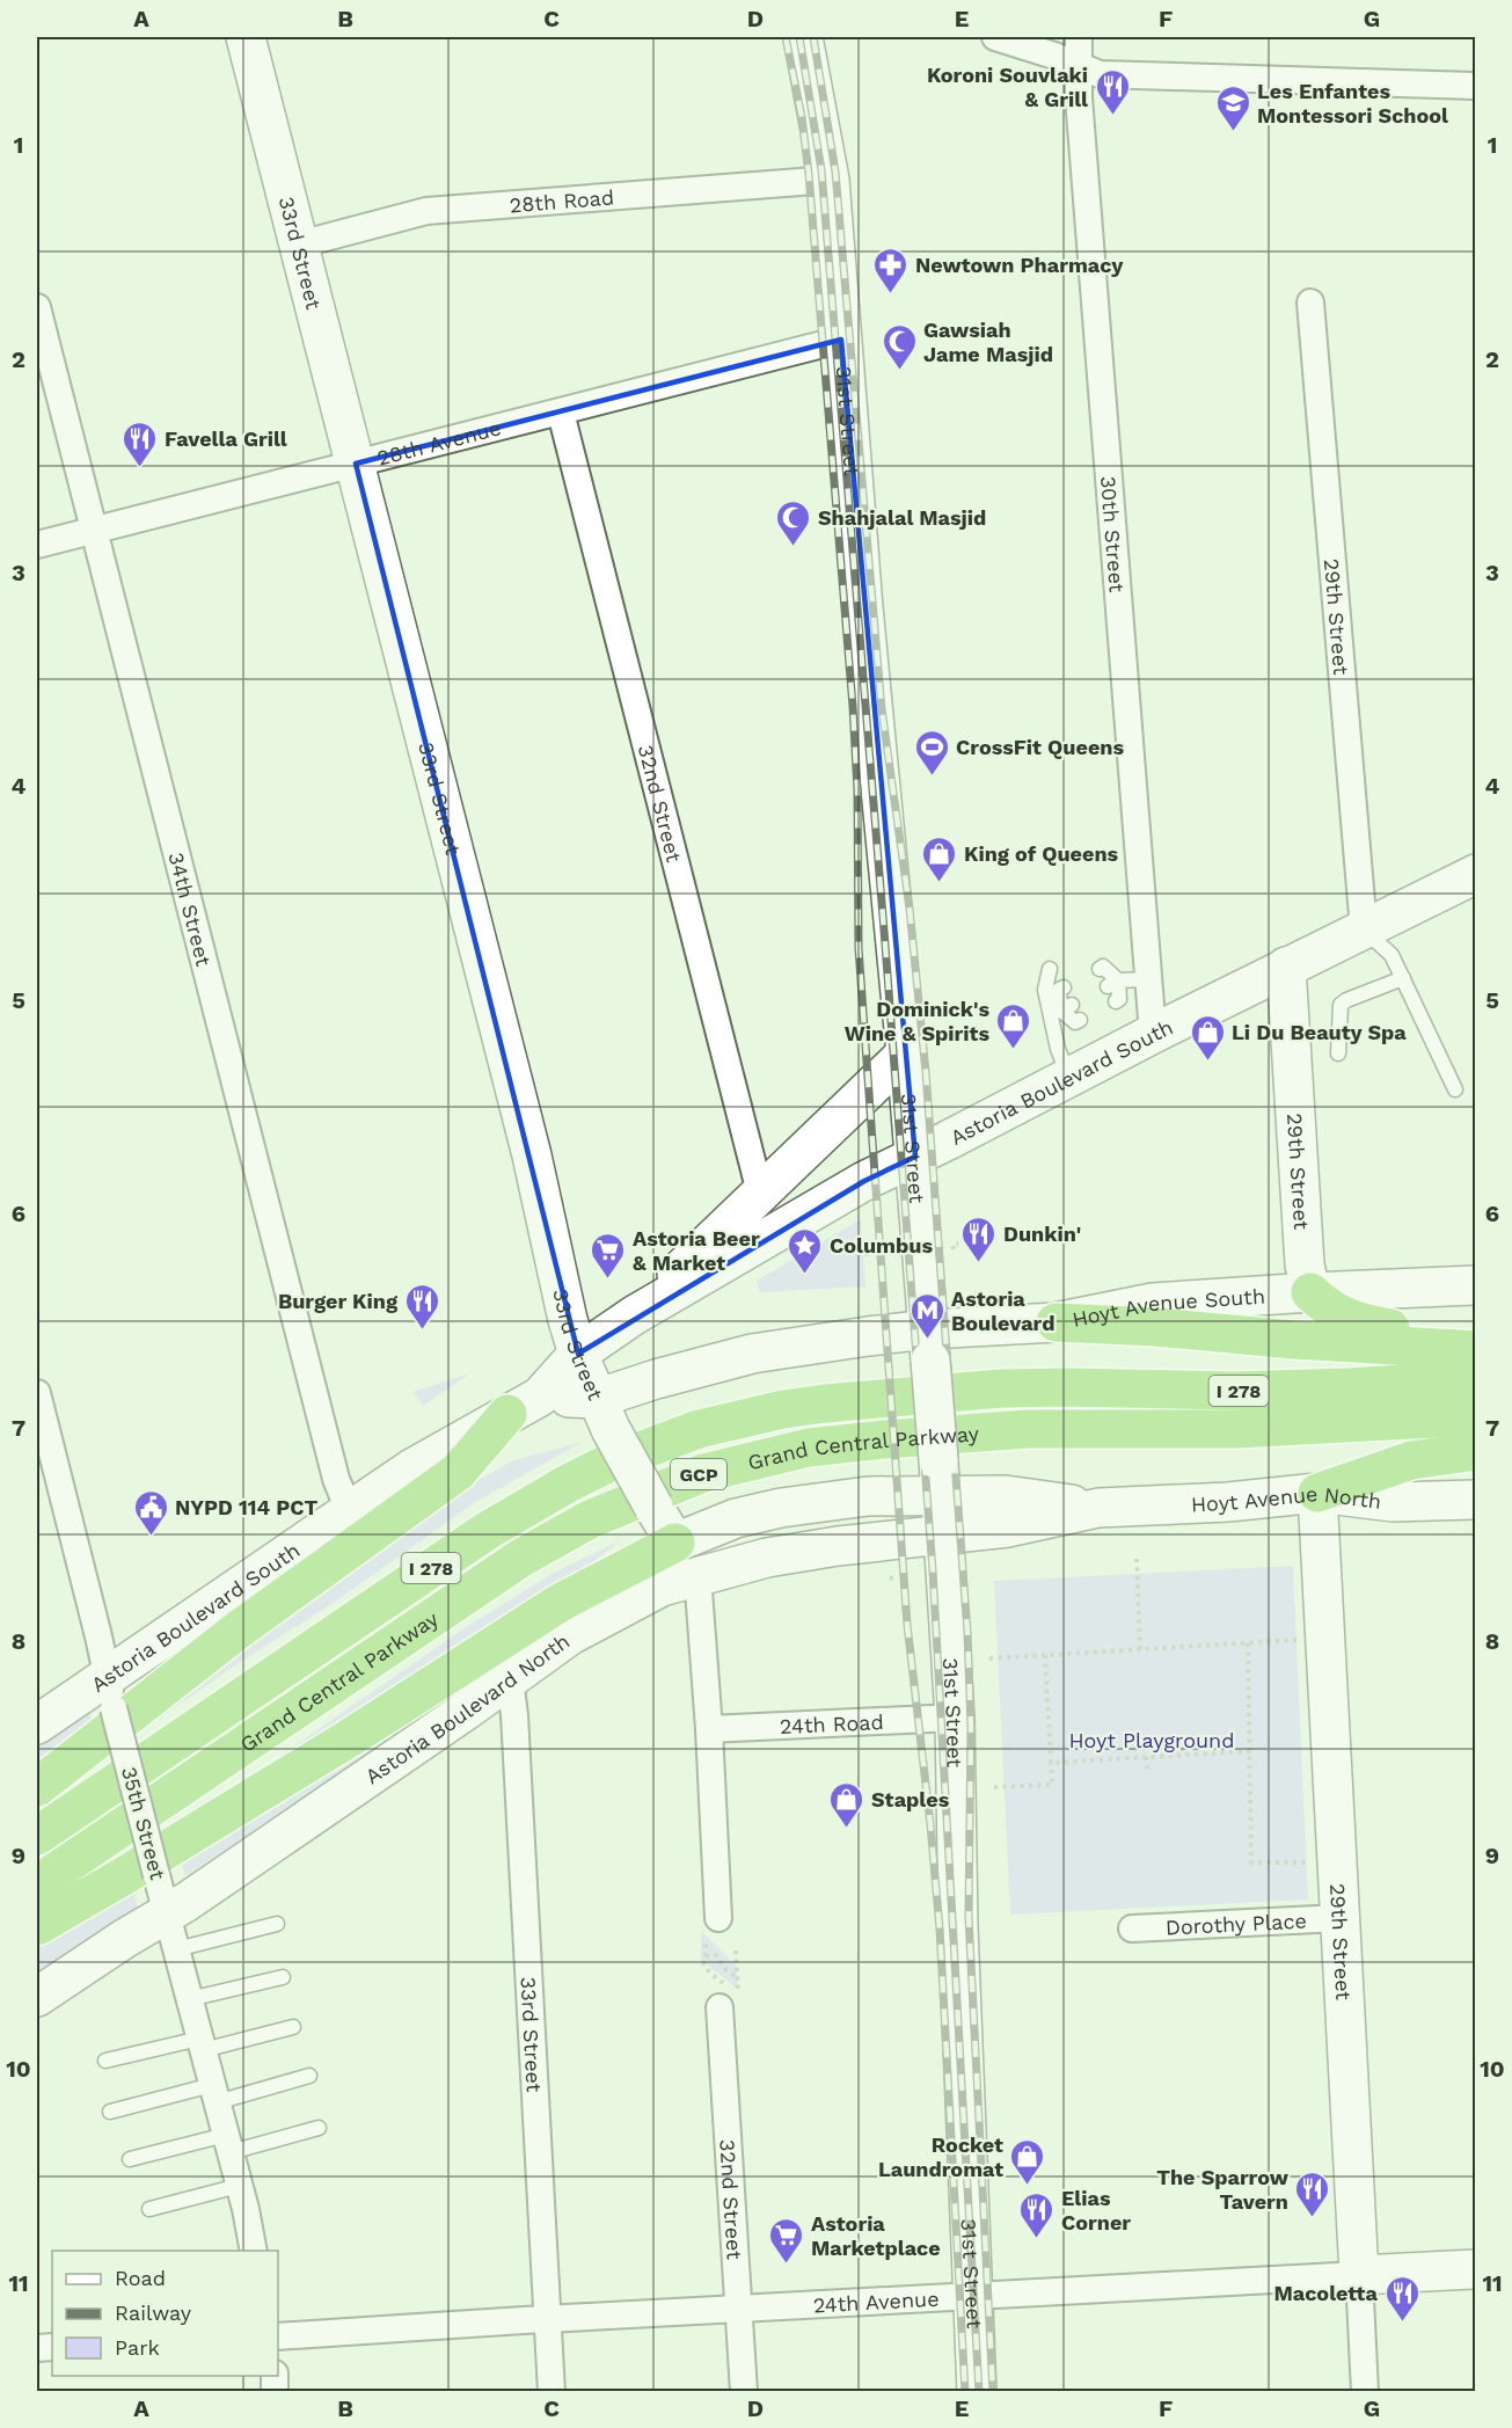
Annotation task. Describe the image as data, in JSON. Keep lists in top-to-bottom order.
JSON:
{
  "streets": {
    "highway": ["I 278", "Grand Central Parkway", "GCP"],
    "main road": [
      "33rd Street",
      "31st Street",
      "29th Street",
      "Astoria Boulevard South",
      "Hoyt Avenue South",
      "Hoyt Avenue North",
      "Astoria Boulevard North",
      "24th Avenue"
    ],
    "street": [
      "28th Road",
      "28th Avenue",
      "30th Street",
      "32nd Street",
      "34th Street",
      "24th Road",
      "35th Street",
      "Dorothy Place"
    ]
  },
  "crossings": [
    ["28th Road", "33rd Street"],
    ["28th Road", "31st Street"],
    ["33rd Street", "28th Avenue"],
    ["33rd Street", "Astoria Boulevard South"],
    ["33rd Street", "Hoyt Avenue South"],
    ["33rd Street", "Astoria Boulevard North"],
    ["33rd Street", "24th Avenue"],
    ["31st Street", "28th Avenue"],
    ["31st Street", "Astoria Boulevard South"],
    ["31st Street", "Hoyt Avenue South"],
    ["31st Street", "Hoyt Avenue North"],
    ["31st Street", "Astoria Boulevard North"],
    ["31st Street", "24th Road"],
    ["31st Street", "24th Avenue"],
    ["28th Avenue", "32nd Street"],
    ["28th Avenue", "34th Street"],
    ["30th Street", "Astoria Boulevard South"],
    ["29th Street", "Astoria Boulevard South"],
    ["29th Street", "Hoyt Avenue South"],
    ["29th Street", "Hoyt Avenue North"],
    ["29th Street", "Dorothy Place"],
    ["29th Street", "24th Avenue"],
    ["32nd Street", "24th Avenue"],
    ["34th Street", "Astoria Boulevard South"],
    ["Astoria Boulevard South", "Hoyt Avenue South"],
    ["Astoria Boulevard South", "35th Street"],
    ["Hoyt Avenue North", "Astoria Boulevard North"],
    ["Astoria Boulevard North", "35th Street"]
  ],
  "parks": ["Hoyt Playground"],
  "places": {
    "restaurant": [
      "Koroni Souvlaki & Grill",
      "Favella Grill",
      "Dunkin'",
      "Burger King",
      "The Sparrow Tavern",
      "Elias Corner",
      "Macoletta"
    ],
    "school or university": ["Les Enfantes Montessori School"],
    "pharmacy": ["Newtown Pharmacy"],
    "mosque": ["Gawsiah Jame Masjid", "Shahjalal Masjid"],
    "sports": ["CrossFit Queens"],
    "shop": [
      "King of Queens",
      "Dominick's Wine & Spirits",
      "Li Du Beauty Spa",
      "Staples",
      "Rocket Laundromat"
    ],
    "place": ["Columbus"],
    "supermarket": ["Astoria Beer & Market", "Astoria Marketplace"],
    "metro station": ["Astoria Boulevard"],
    "public building": ["NYPD 114 PCT"]
  },
  "legend": ["Road", "Railway", "Park"],
  "grid": {
    "columns": [
      "A",
      "B",
      "C",
      "D",
      "E",
      "F",
      "G"
    ],
    "rows": [
      "1",
      "2",
      "3",
      "4",
      "5",
      "6",
      "7",
      "8",
      "9",
      "10",
      "11"
    ]
  }
}
